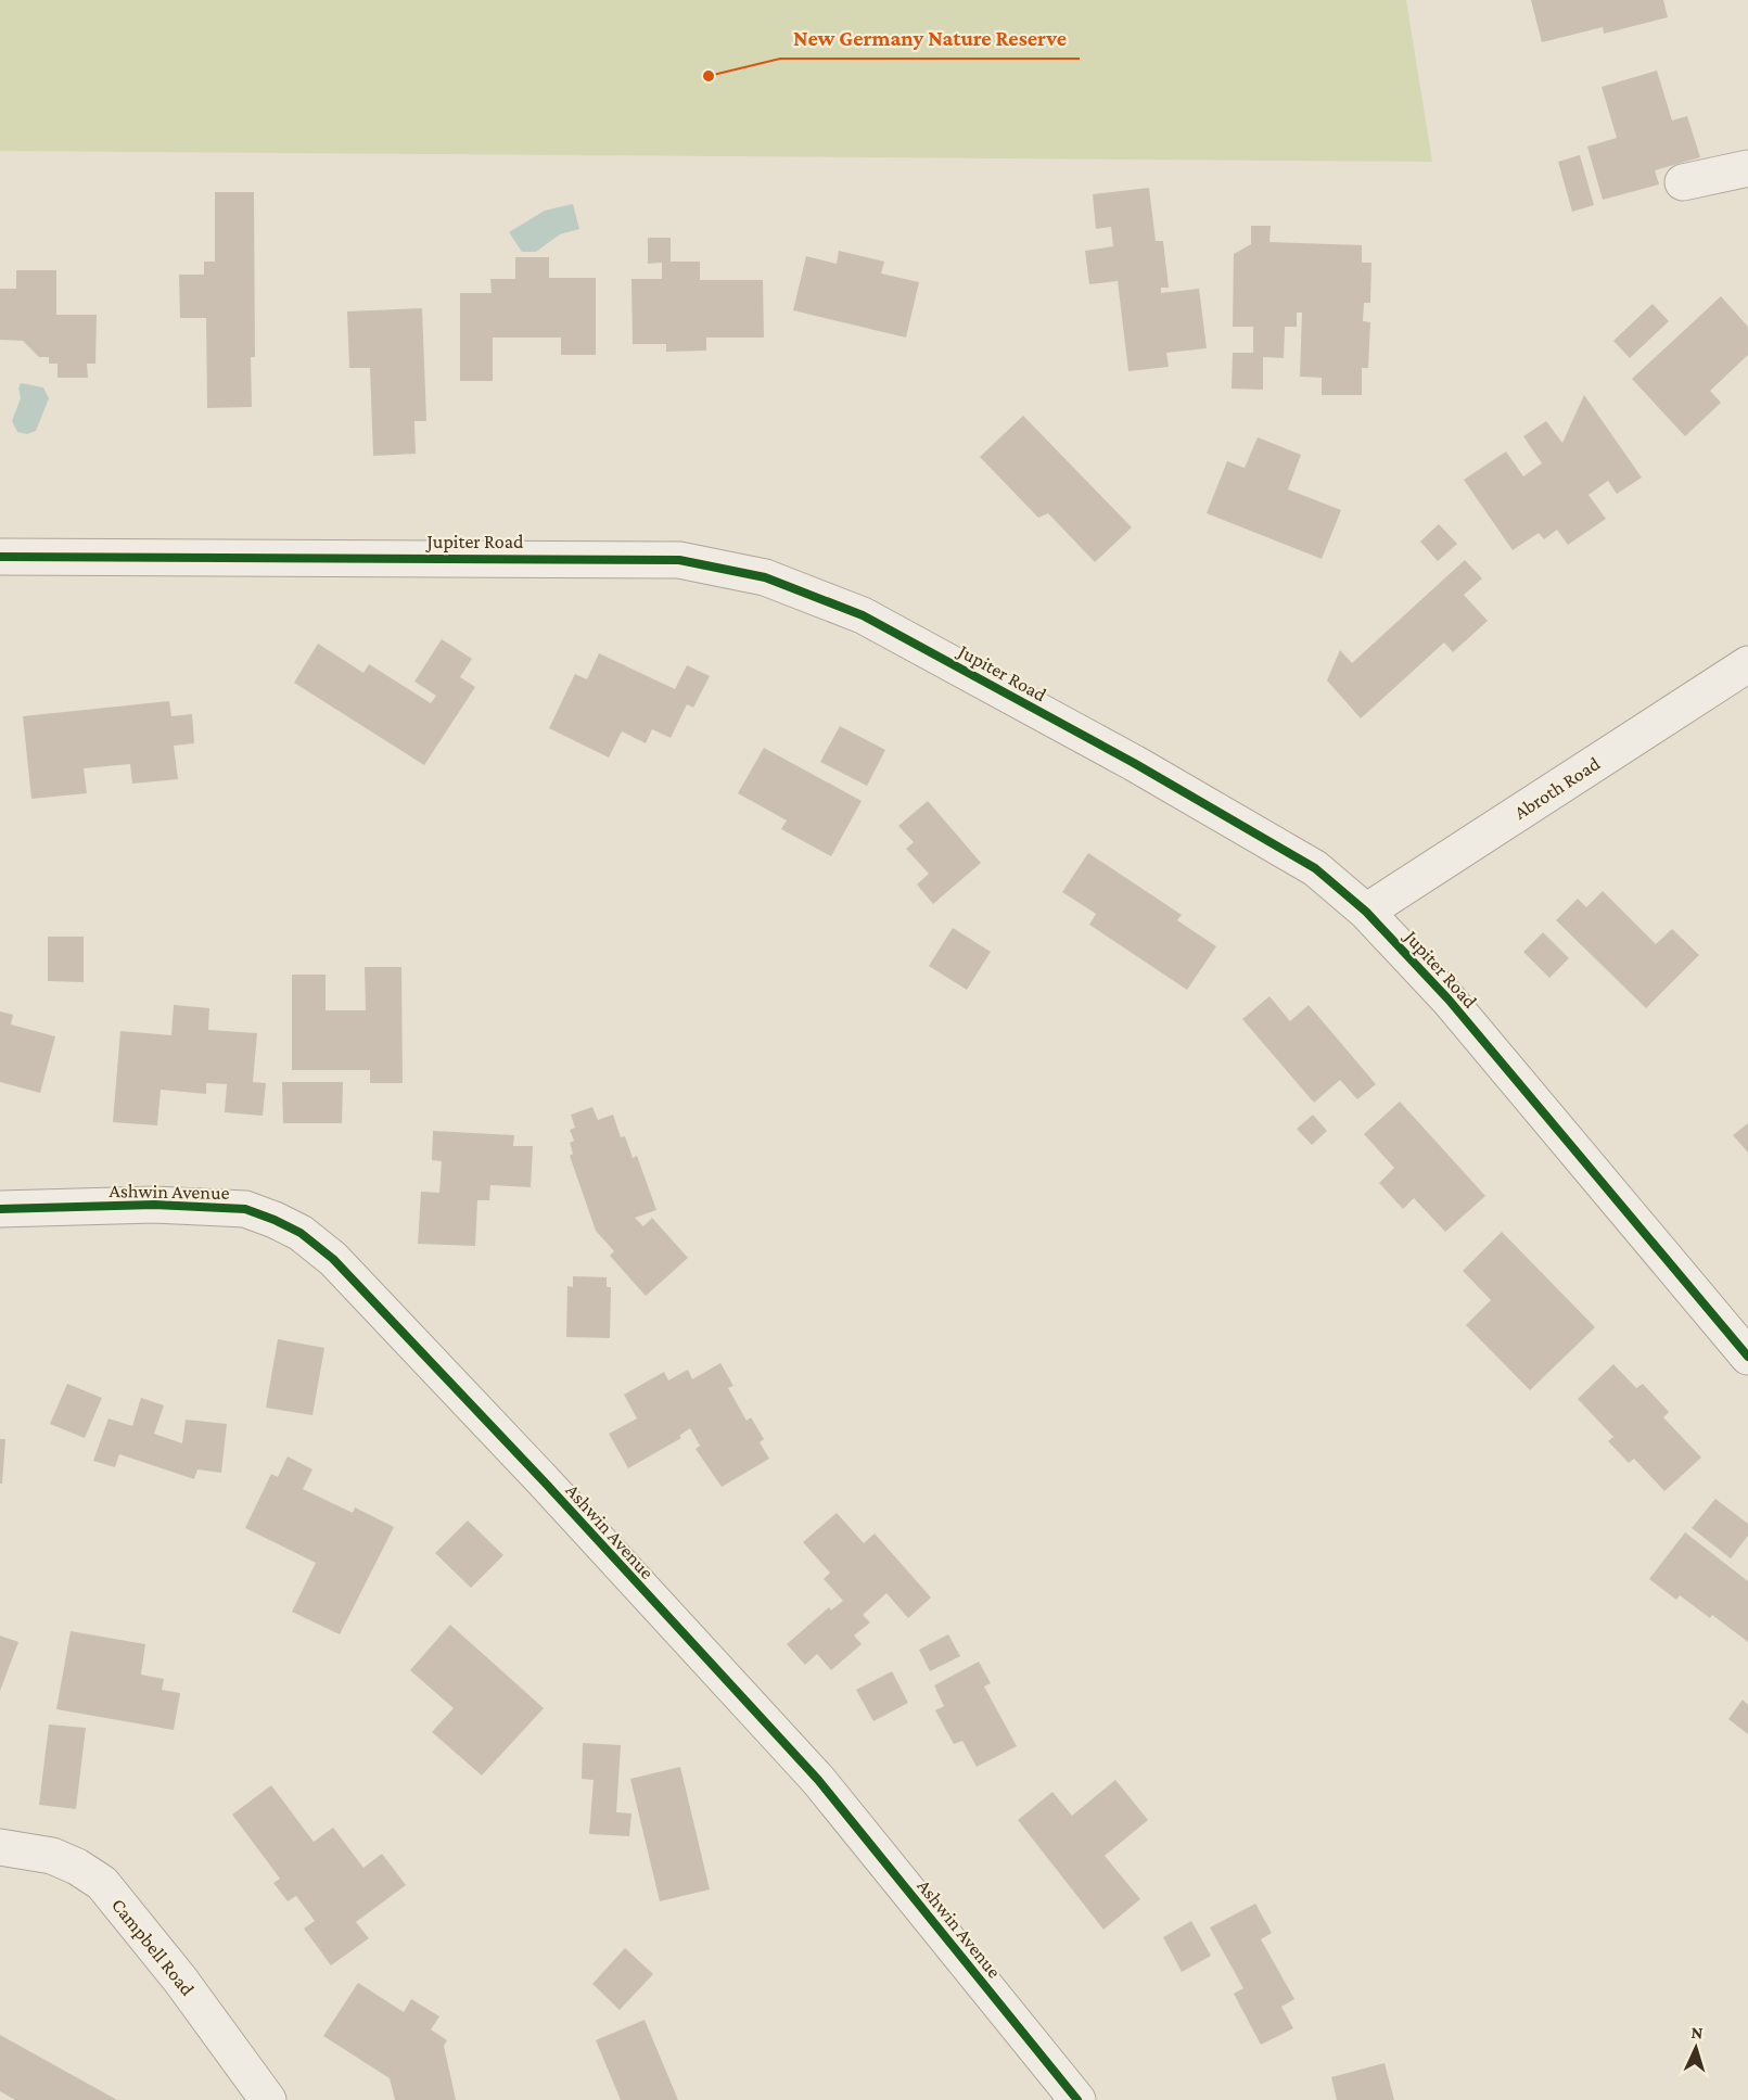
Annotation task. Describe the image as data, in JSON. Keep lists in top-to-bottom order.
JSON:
{
  "streets": {
    "street": [
      "Jupiter Road",
      "Abroth Road",
      "Ashwin Avenue",
      "Campbell Road"
    ]
  },
  "crossings": [
    ["Jupiter Road", "Abroth Road"]
  ],
  "places": ["New Germany Nature Reserve"],
  "north": "top"
}
